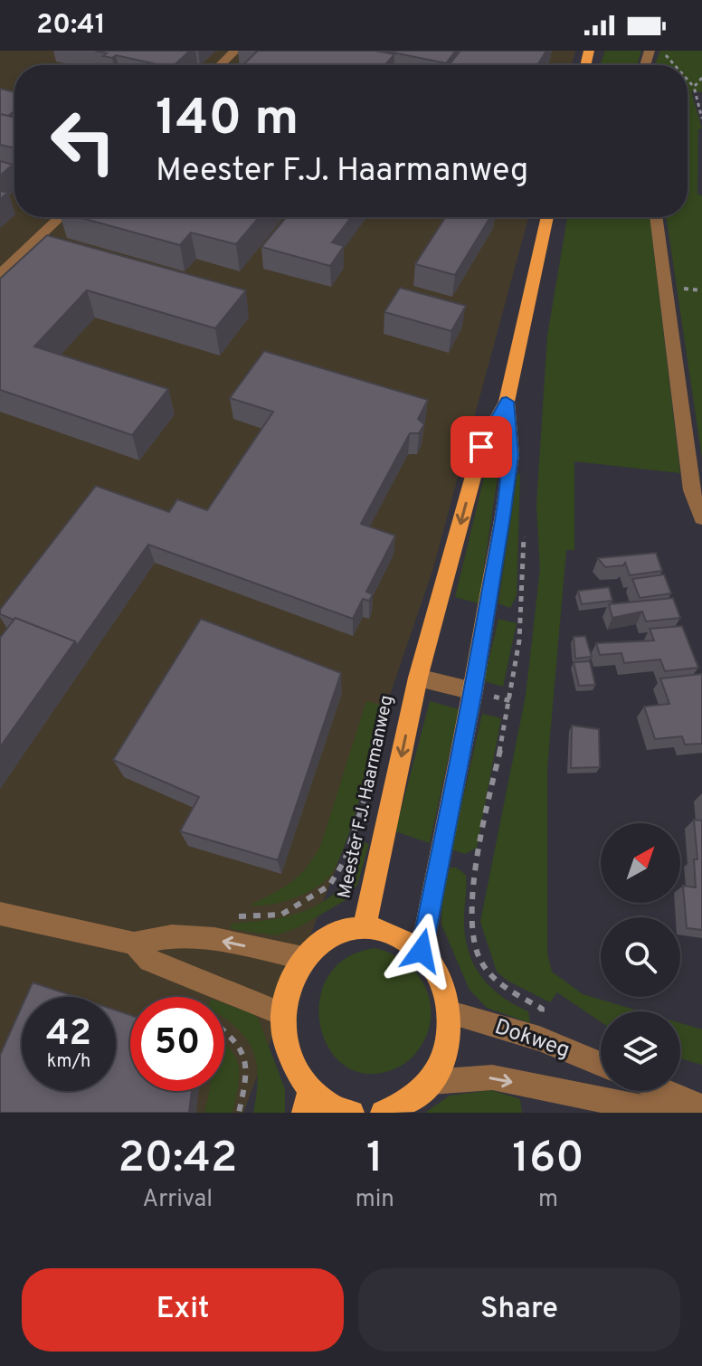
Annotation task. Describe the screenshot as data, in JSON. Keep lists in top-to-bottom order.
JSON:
{
  "streets": {
    "main road": ["Meester F.J. Haarmanweg"],
    "street": ["Dokweg"]
  },
  "north": "top right",
  "page": {
    "status": "20:41",
    "turn": ["140 m", "Meester F.J. Haarmanweg"],
    "speed": "42 km/h",
    "limit": "50",
    "eta": [
      "20:42",
      "Arrival",
      "1",
      "min",
      "160",
      "m"
    ],
    "buttons": ["Exit", "Share"]
  }
}
